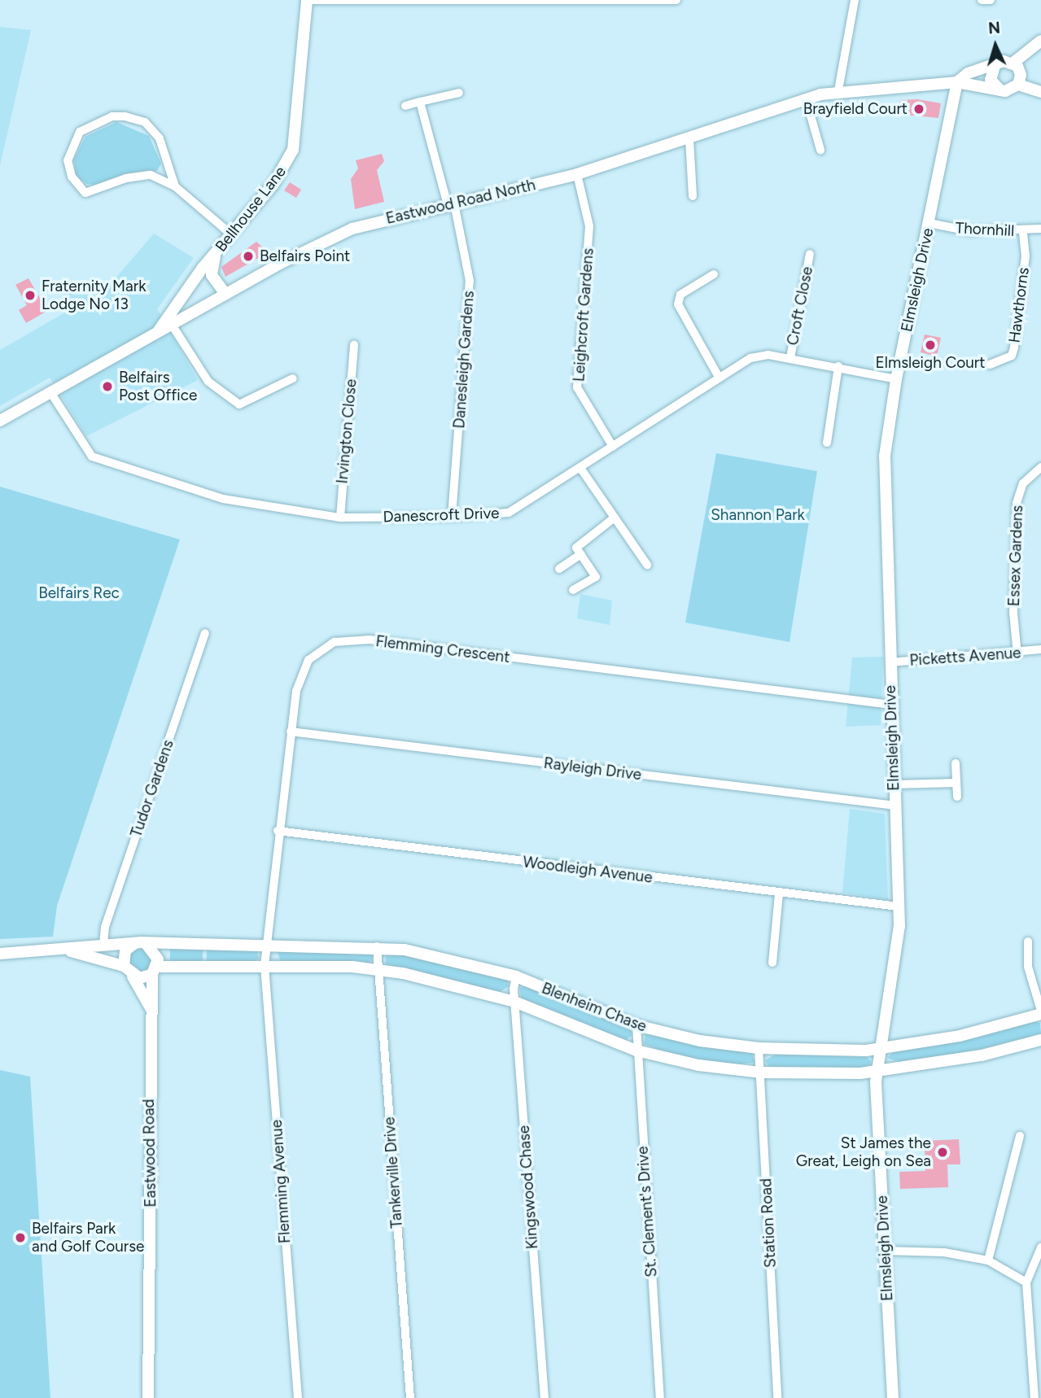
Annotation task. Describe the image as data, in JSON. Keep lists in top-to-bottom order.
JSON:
{
  "streets": {
    "street": [
      "Eastwood Road North",
      "Bellhouse Lane",
      "Thornhill",
      "Elmsleigh Drive",
      "Hawthorns",
      "Croft Close",
      "Leighcroft Gardens",
      "Danesleigh Gardens",
      "Irvington Close",
      "Danescroft Drive",
      "Essex Gardens",
      "Flemming Crescent",
      "Picketts Avenue",
      "Rayleigh Drive",
      "Tudor Gardens",
      "Woodleigh Avenue",
      "Blenheim Chase",
      "Eastwood Road",
      "Tankerville Drive",
      "Flemming Avenue",
      "Kingswood Chase",
      "St. Clement's Drive",
      "Station Road"
    ]
  },
  "crossings": [
    ["Eastwood Road North", "Bellhouse Lane"],
    ["Eastwood Road North", "Elmsleigh Drive"],
    ["Eastwood Road North", "Leighcroft Gardens"],
    ["Eastwood Road North", "Danesleigh Gardens"],
    ["Eastwood Road North", "Danescroft Drive"],
    ["Thornhill", "Elmsleigh Drive"],
    ["Thornhill", "Hawthorns"],
    ["Elmsleigh Drive", "Danescroft Drive"],
    ["Elmsleigh Drive", "Flemming Crescent"],
    ["Elmsleigh Drive", "Picketts Avenue"],
    ["Elmsleigh Drive", "Rayleigh Drive"],
    ["Elmsleigh Drive", "Woodleigh Avenue"],
    ["Elmsleigh Drive", "Blenheim Chase"],
    ["Croft Close", "Danescroft Drive"],
    ["Leighcroft Gardens", "Danescroft Drive"],
    ["Danesleigh Gardens", "Danescroft Drive"],
    ["Irvington Close", "Danescroft Drive"],
    ["Essex Gardens", "Picketts Avenue"],
    ["Flemming Crescent", "Rayleigh Drive"],
    ["Flemming Crescent", "Woodleigh Avenue"],
    ["Flemming Crescent", "Blenheim Chase"],
    ["Flemming Crescent", "Flemming Avenue"],
    ["Blenheim Chase", "Eastwood Road"],
    ["Blenheim Chase", "Tankerville Drive"],
    ["Blenheim Chase", "Flemming Avenue"],
    ["Blenheim Chase", "Kingswood Chase"],
    ["Blenheim Chase", "St. Clement's Drive"],
    ["Blenheim Chase", "Station Road"]
  ],
  "parks": ["Shannon Park", "Belfairs Rec"],
  "places": [
    "Brayfield Court",
    "Belfairs Point",
    "Fraternity Mark Lodge No 13",
    "Elmsleigh Court",
    "Belfairs Post Office",
    "St James the Great, Leigh on Sea",
    "Belfairs Park and Golf Course"
  ],
  "north": "top"
}
